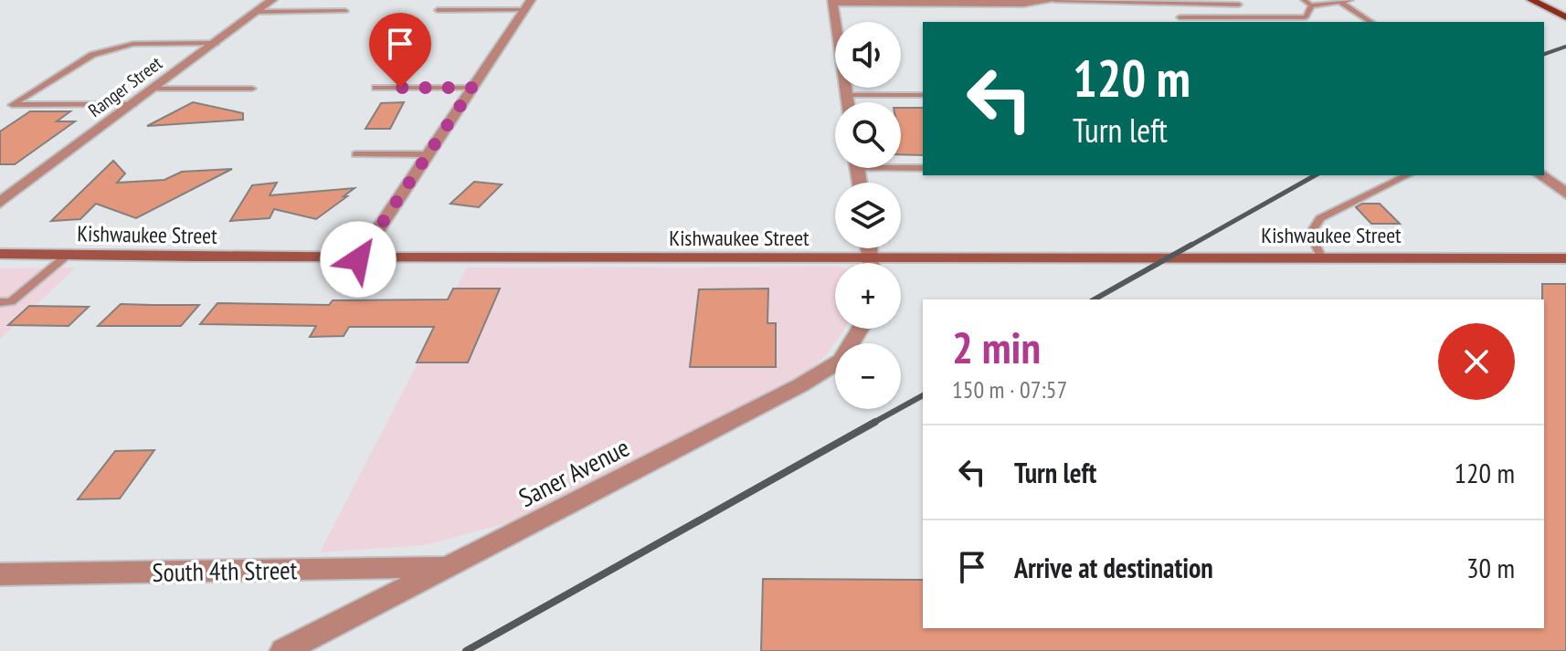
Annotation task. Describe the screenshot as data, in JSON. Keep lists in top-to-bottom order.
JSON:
{
  "streets": {
    "street": [
      "Ranger Street",
      "Kishwaukee Street",
      "Saner Avenue",
      "South 4th Street"
    ]
  },
  "crossings": [
    ["Saner Avenue", "South 4th Street"]
  ],
  "page": {
    "map_buttons": ["+", "−"],
    "turn": ["120 m", "Turn left"],
    "heading": ["2 min", "150 m · 07:57"],
    "list": [
      {
        "name": "Turn left",
        "value": "120 m"
      },
      {
        "name": "Arrive at destination",
        "value": "30 m"
      }
    ]
  }
}
